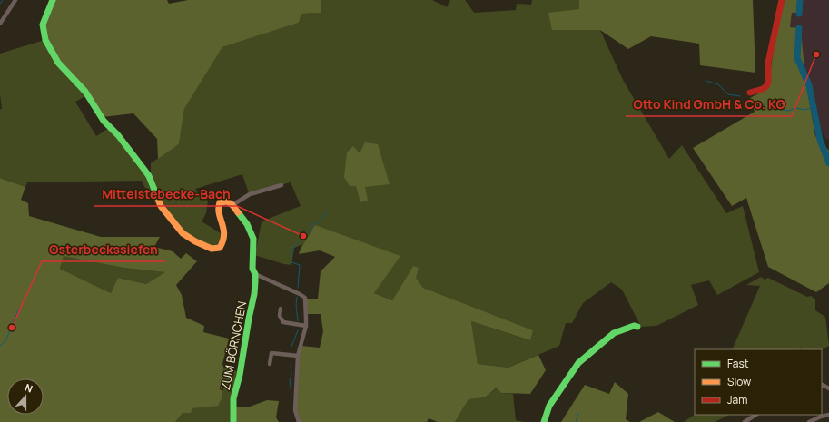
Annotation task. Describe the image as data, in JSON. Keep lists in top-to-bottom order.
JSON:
{
  "streets": {
    "street": ["ZUM BÖRNCHEN"]
  },
  "places": ["Otto Kind GmbH & Co. KG", "Mittelstebecke-Bach", "Osterbeckssiefen"],
  "legend": ["Fast", "Slow", "Jam"],
  "north": "top"
}
